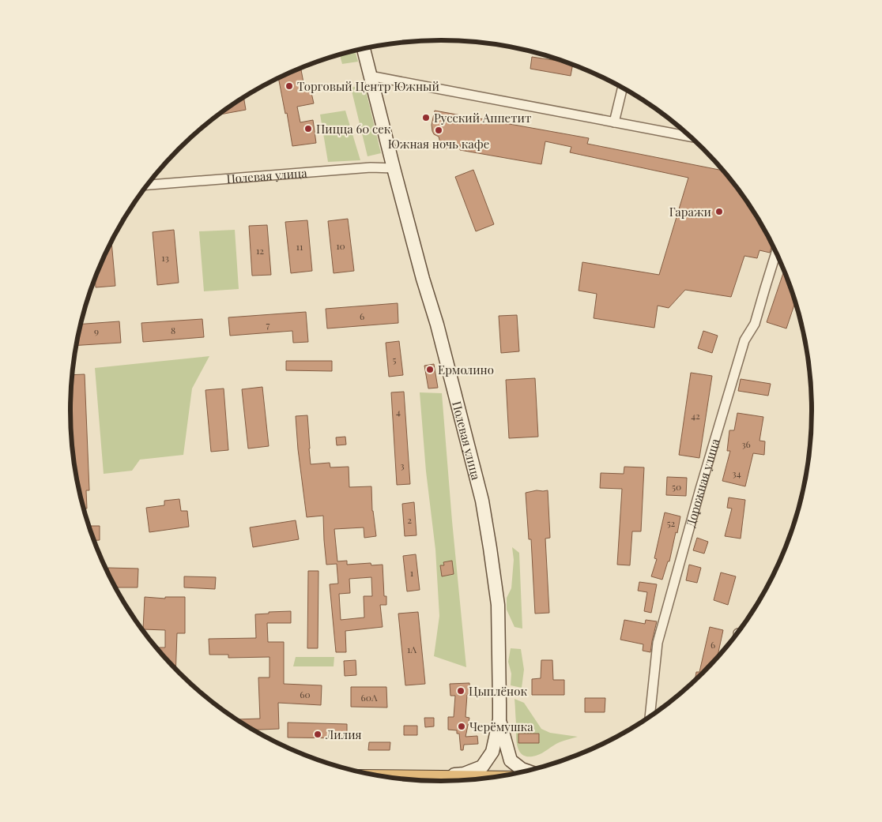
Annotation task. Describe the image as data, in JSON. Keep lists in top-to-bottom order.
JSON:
{
  "streets": {
    "main road": ["Полевая улица"],
    "street": ["Дорожная улица"]
  },
  "places": [
    "Торговый Центр Южный",
    "Русский Аппетит",
    "Пицца 60 сек",
    "Южная ночь кафе",
    "Гаражи",
    "Ермолино",
    "Цыплёнок",
    "Черёмушка",
    "Лилия"
  ],
  "house_numbers": [
    "10",
    "11",
    "12",
    "13",
    "6",
    "7",
    "8",
    "9",
    "5",
    "4",
    "42",
    "36",
    "3",
    "34",
    "50",
    "2",
    "52",
    "1",
    "6",
    "1А",
    "60",
    "60А"
  ]
}
